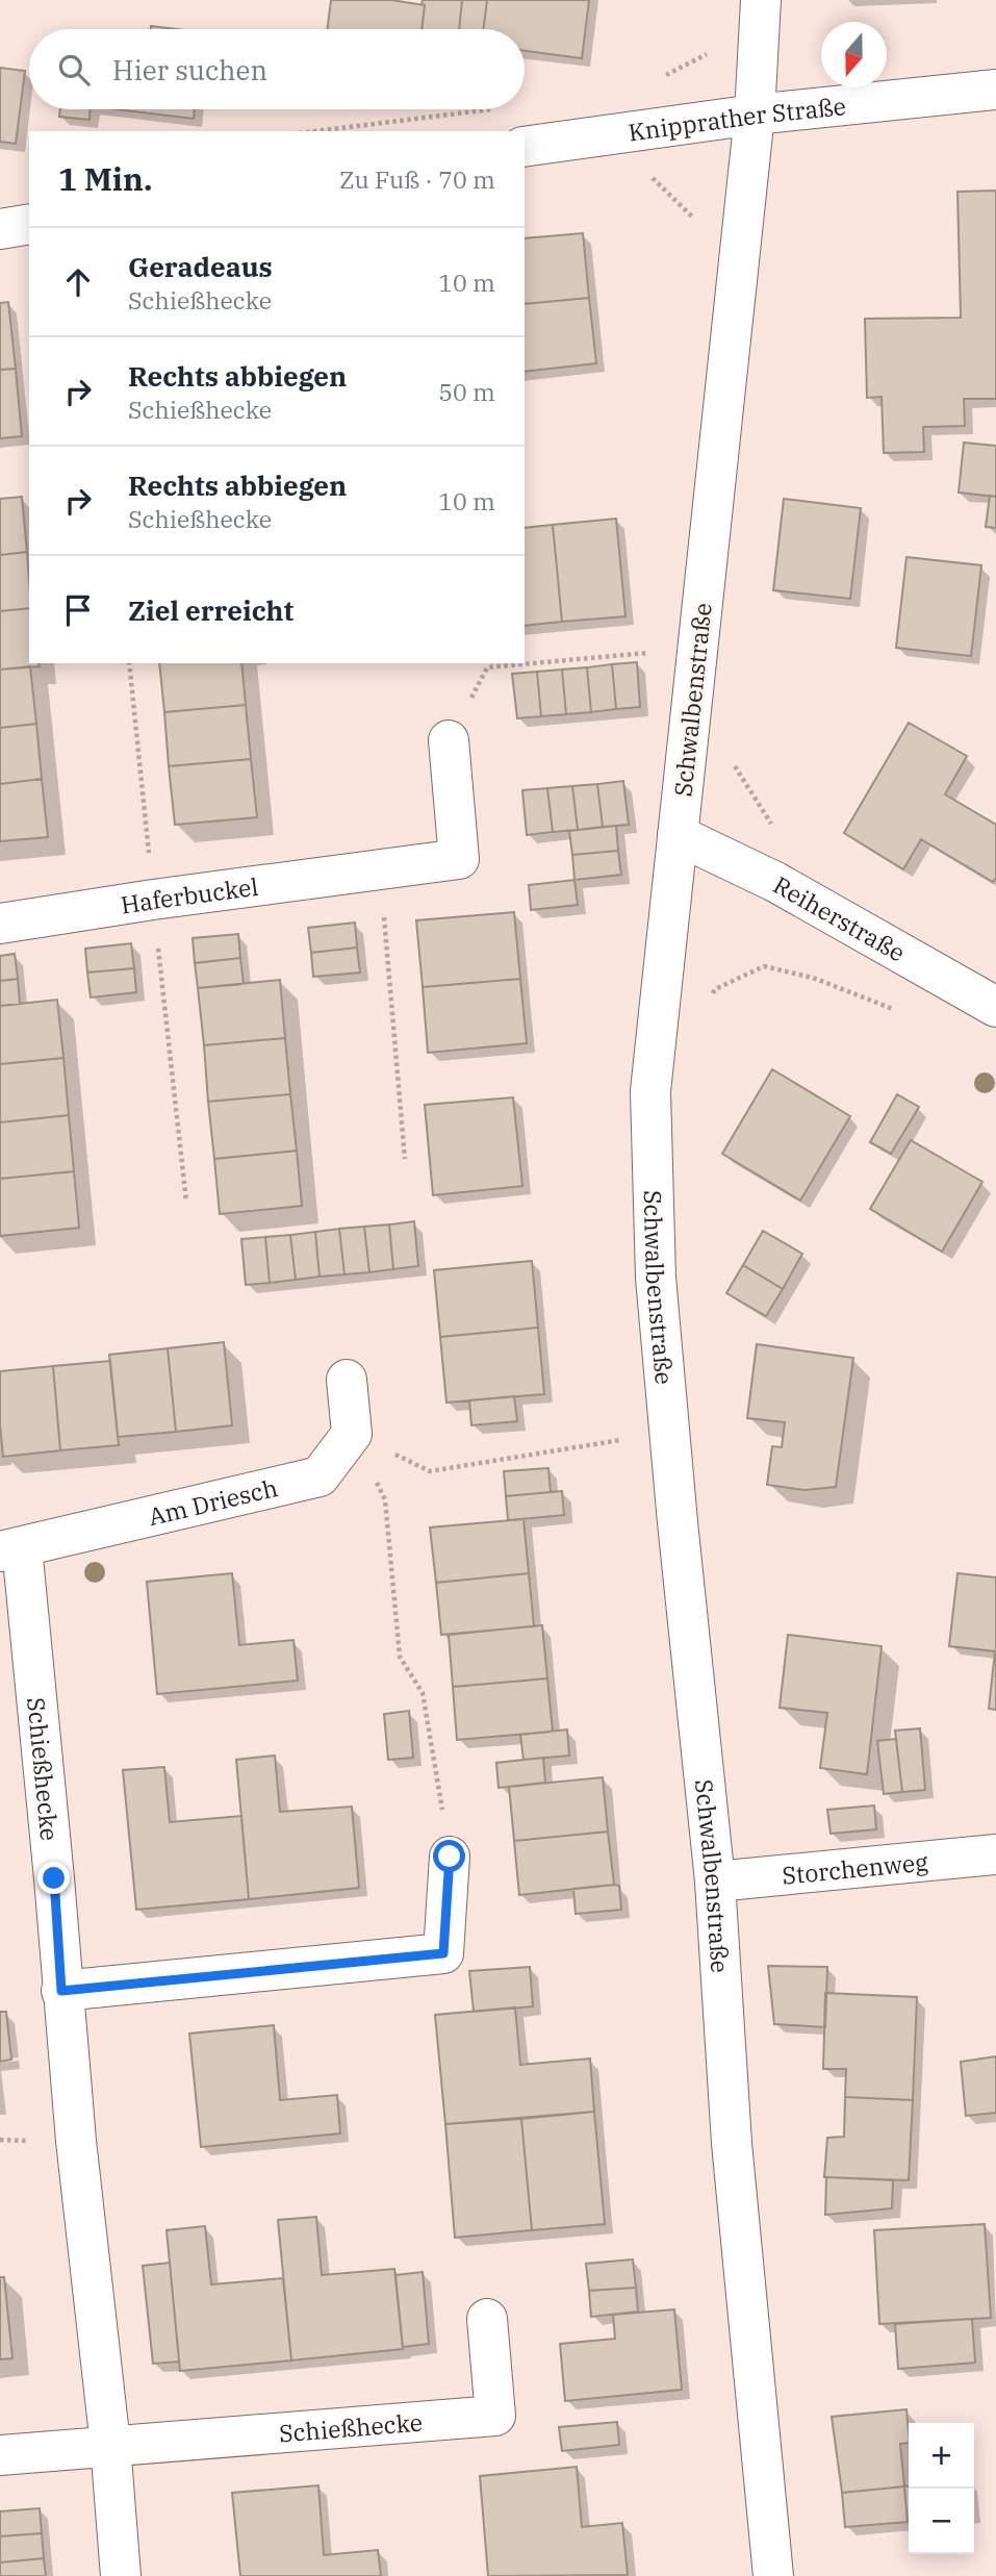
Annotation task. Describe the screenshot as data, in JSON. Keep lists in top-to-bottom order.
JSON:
{
  "streets": {
    "street": [
      "Knipprather Straße",
      "Schwalbenstraße",
      "Haferbuckel",
      "Reiherstraße",
      "Am Driesch",
      "Schießhecke",
      "Storchenweg"
    ]
  },
  "crossings": [
    ["Knipprather Straße", "Schwalbenstraße"],
    ["Schwalbenstraße", "Reiherstraße"],
    ["Schwalbenstraße", "Storchenweg"],
    ["Am Driesch", "Schießhecke"]
  ],
  "north": "bottom",
  "page": {
    "search": "Hier suchen",
    "heading": ["1 Min.", "Zu Fuß · 70 m"],
    "list": [
      ["Geradeaus", "Schießhecke", "10 m"],
      ["Rechts abbiegen", "Schießhecke", "50 m"],
      ["Rechts abbiegen", "Schießhecke", "10 m"],
      "Ziel erreicht"
    ],
    "map_buttons": ["+", "−"]
  }
}
